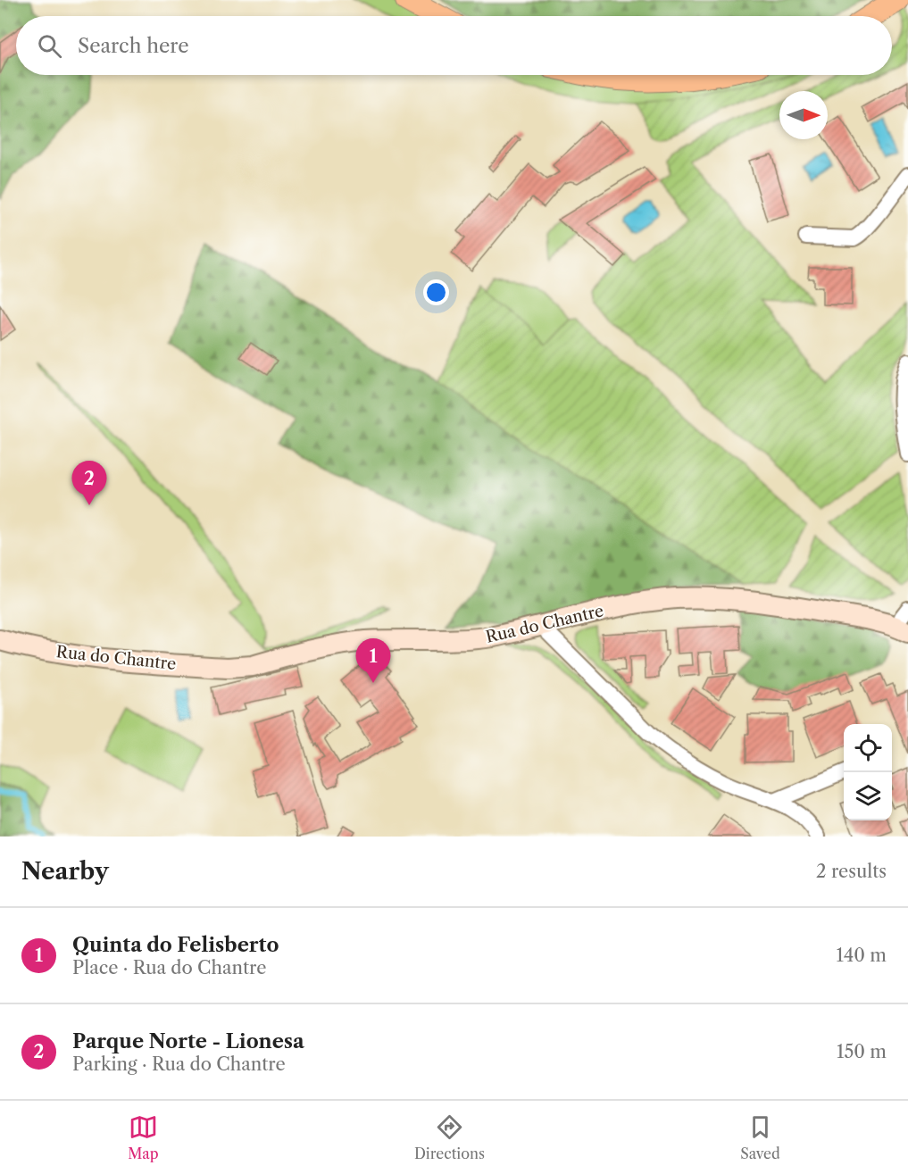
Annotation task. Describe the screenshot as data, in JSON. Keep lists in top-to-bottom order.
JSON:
{
  "streets": {
    "street": ["Rua do Chantre"]
  },
  "north": "right",
  "page": {
    "search": "Search here",
    "pins": ["2", "1"],
    "heading": ["Nearby", "2 results"],
    "list": [
      {
        "mark": "1",
        "name": "Quinta do Felisberto",
        "note": "Place · Rua do Chantre",
        "value": "140 m"
      },
      {
        "mark": "2",
        "name": "Parque Norte - Lionesa",
        "note": "Parking · Rua do Chantre",
        "value": "150 m"
      }
    ],
    "nav": ["Map", "Directions", "Saved"]
  }
}
